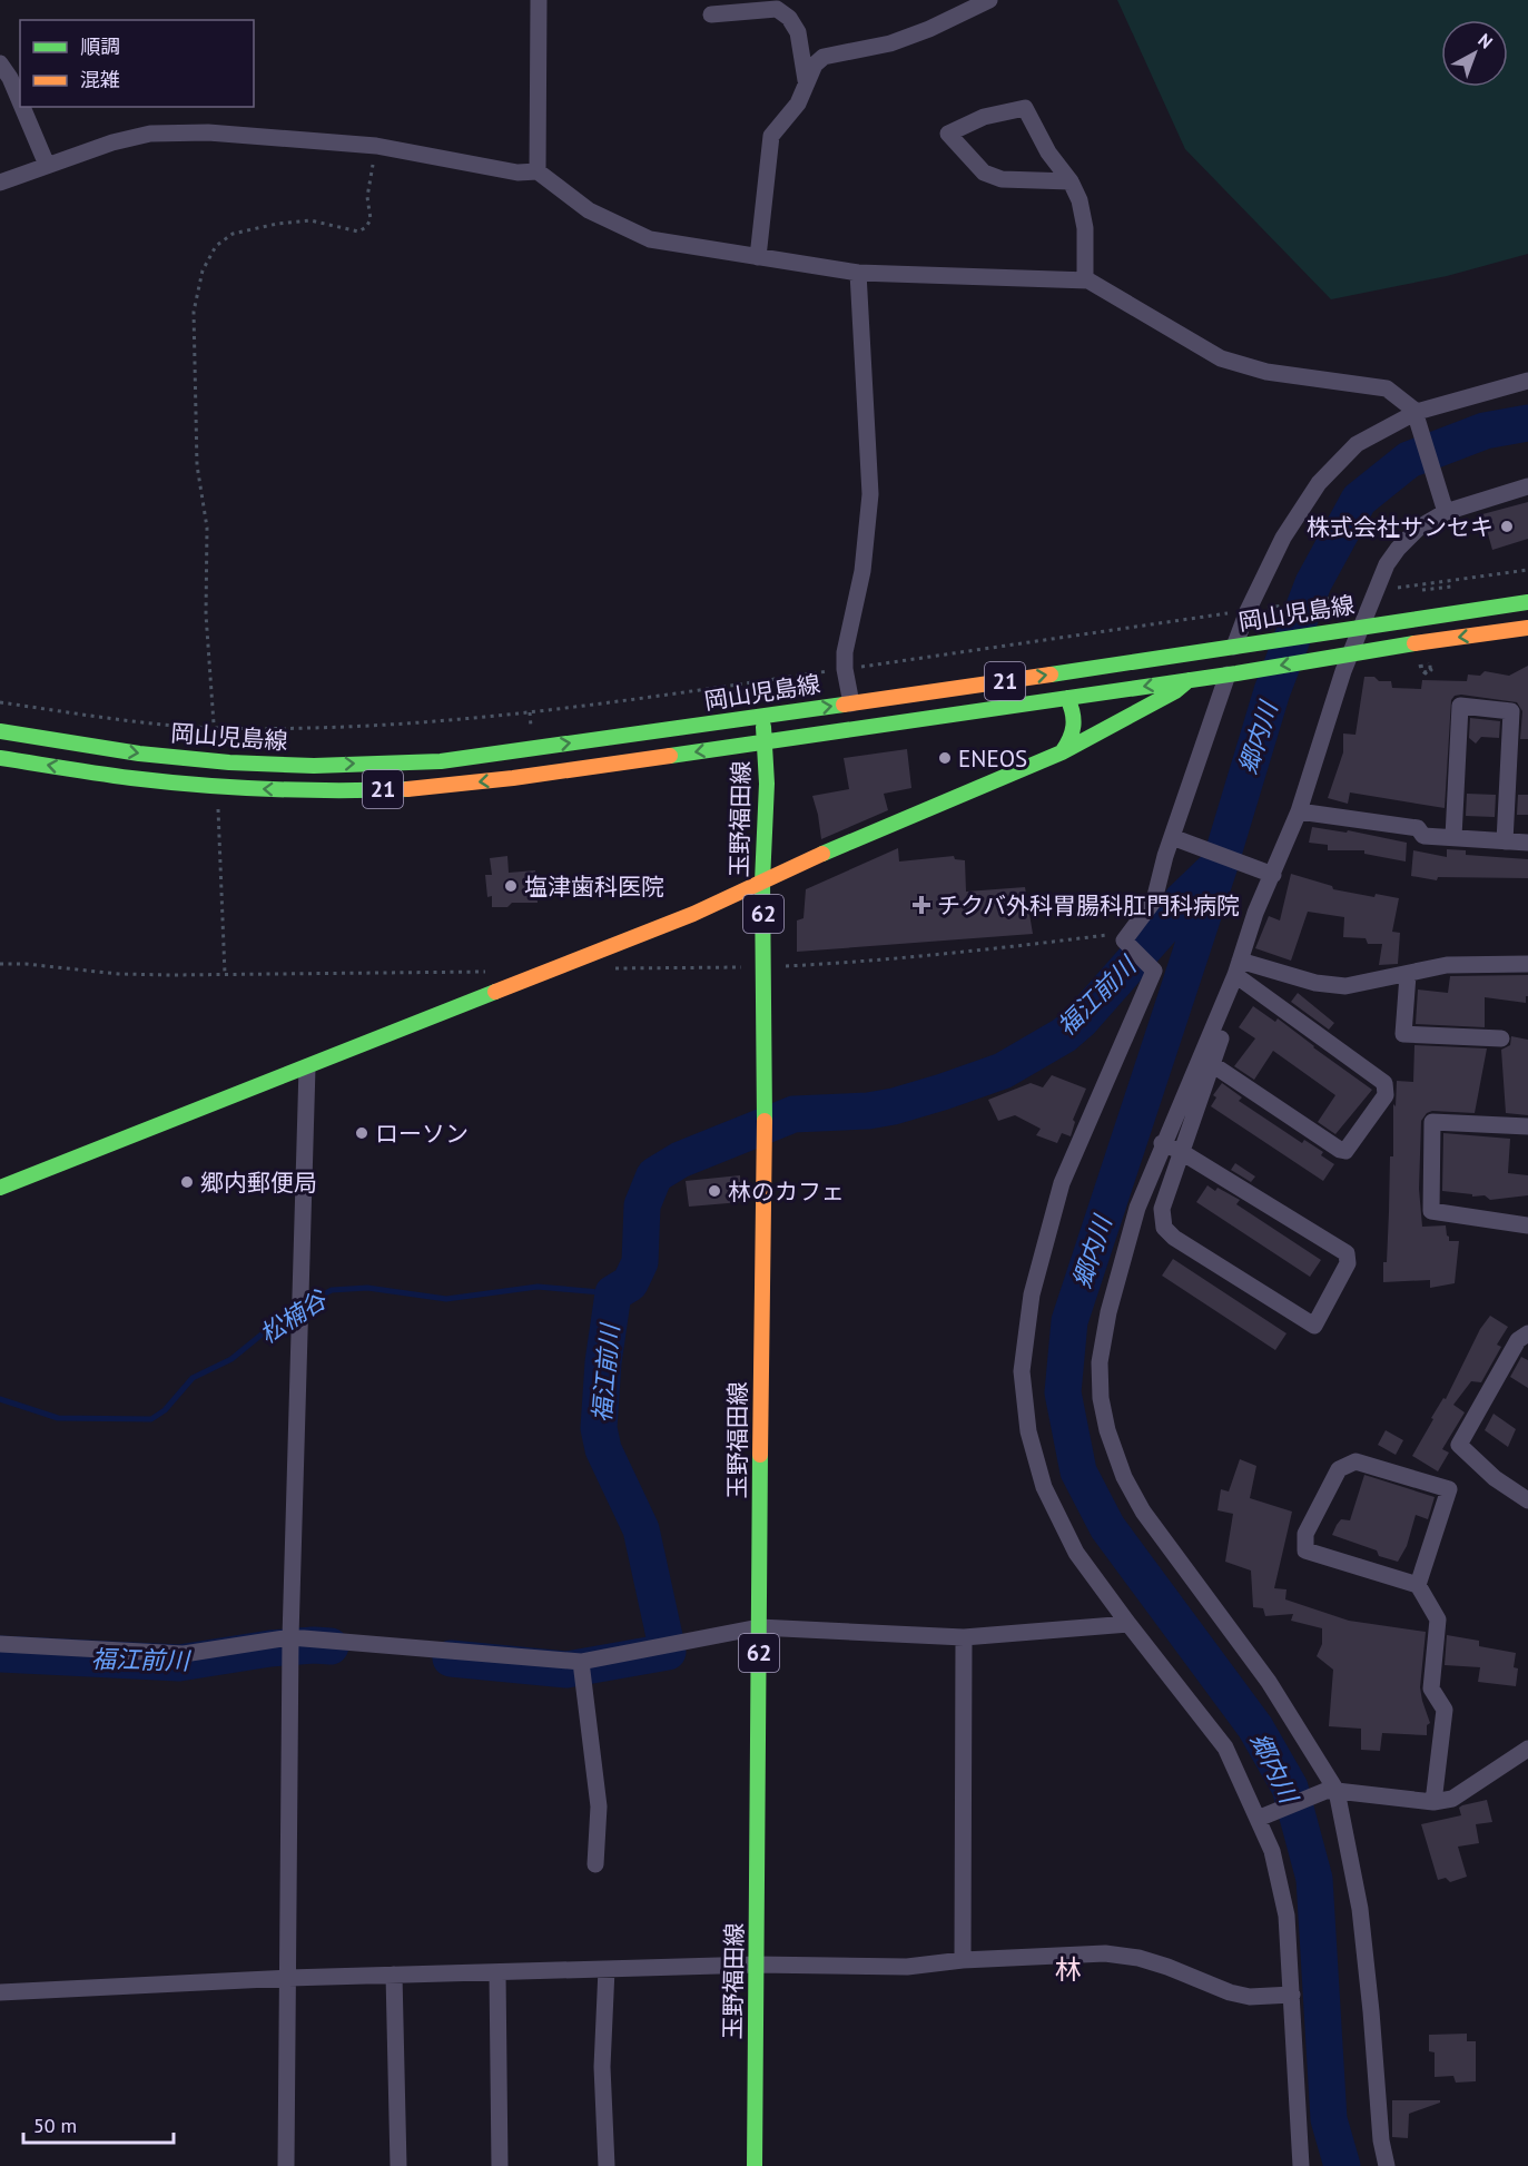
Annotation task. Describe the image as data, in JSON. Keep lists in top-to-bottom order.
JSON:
{
  "streets": {
    "main road": [
      "岡山児島線",
      "21",
      "玉野福田線",
      "62"
    ]
  },
  "crossings": [
    ["岡山児島線", "玉野福田線"]
  ],
  "districts": ["林"],
  "water": ["郷内川", "福江前川", "松楠谷"],
  "places": {
    "other": [
      "株式会社サンセキ",
      "ENEOS",
      "塩津歯科医院",
      "ローソン",
      "郷内郵便局",
      "林のカフェ"
    ],
    "health": ["チクバ外科胃腸科肛門科病院"]
  },
  "legend": ["順調", "混雑"],
  "scale_bar": "50 m",
  "north": "top right"
}
